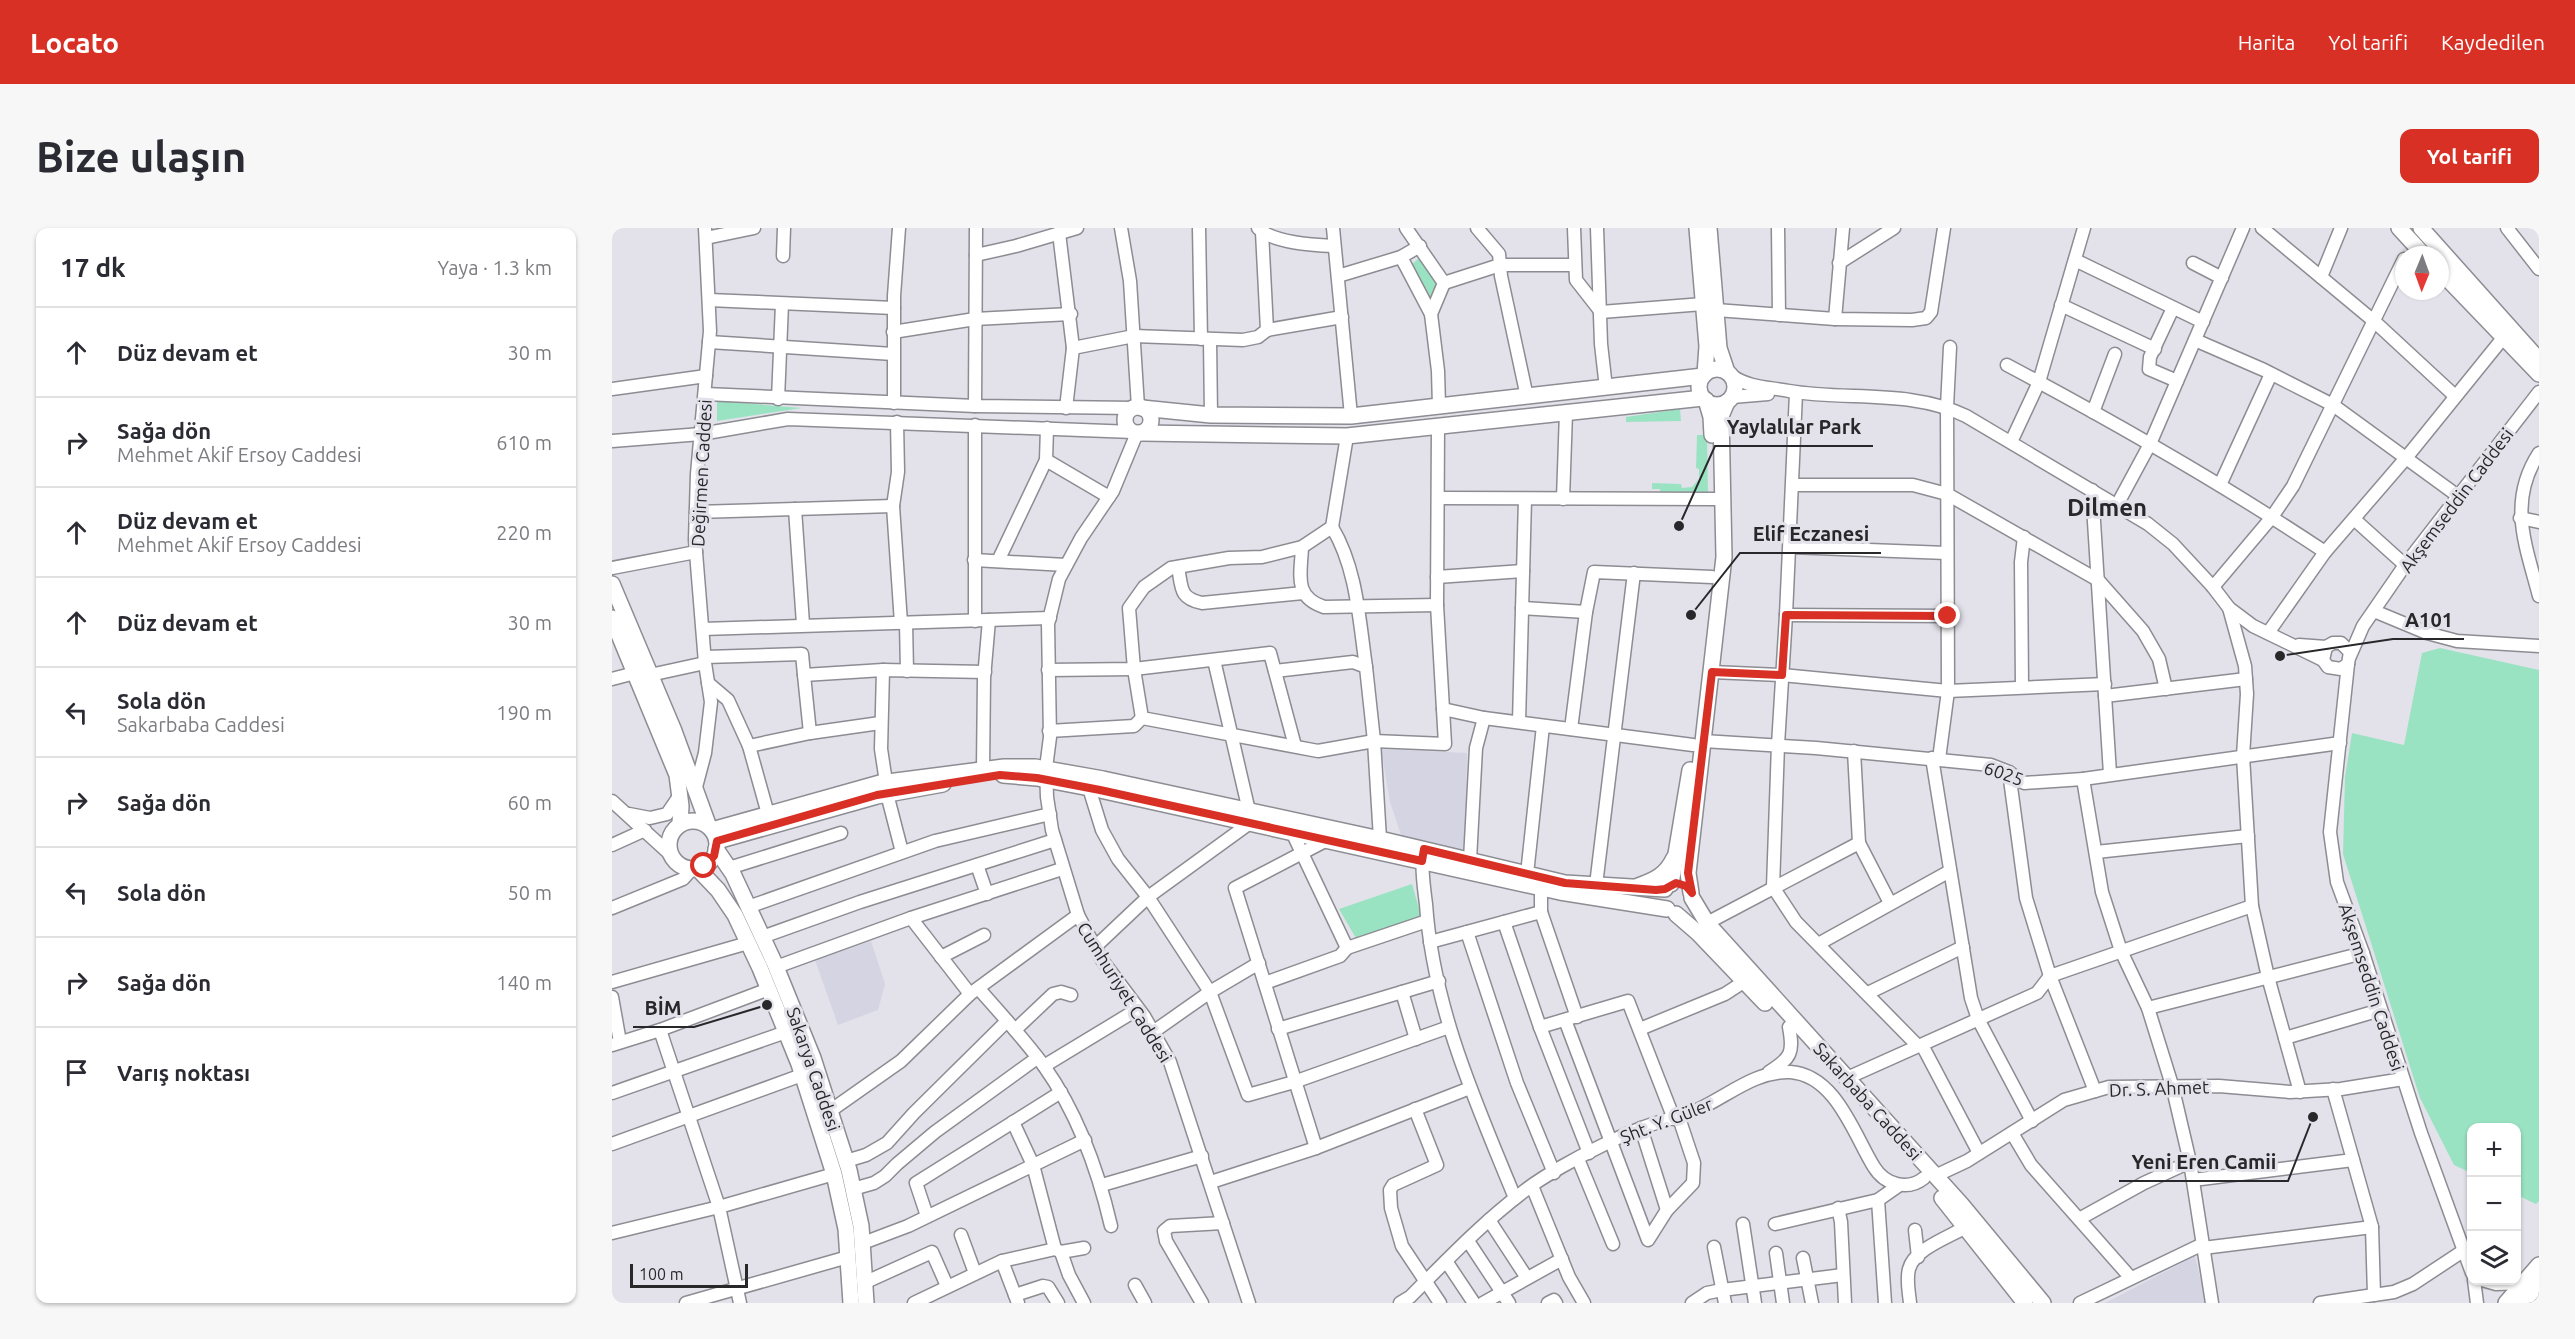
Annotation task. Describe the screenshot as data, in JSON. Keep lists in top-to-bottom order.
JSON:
{
  "streets": {
    "main road": ["Sakarya Caddesi", "Sakarbaba Caddesi"],
    "street": [
      "Değirmen Caddesi",
      "Akşemseddin Caddesi",
      "6025",
      "Cumhuriyet Caddesi",
      "Dr. S. Ahmet",
      "Şht. Y. Güler"
    ]
  },
  "crossings": [
    ["Değirmen Caddesi", "Sakarya Caddesi"],
    ["Akşemseddin Caddesi", "6025"],
    ["Akşemseddin Caddesi", "Dr. S. Ahmet"],
    ["6025", "Sakarbaba Caddesi"],
    ["Dr. S. Ahmet", "Sakarbaba Caddesi"]
  ],
  "districts": ["Dilmen"],
  "places": [
    "Yaylalılar Park",
    "Elif Eczanesi",
    "A101",
    "BİM",
    "Yeni Eren Camii"
  ],
  "scale_bar": "100 m",
  "north": "bottom",
  "page": {
    "header": "Locato",
    "nav": ["Harita", "Yol tarifi", "Kaydedilen"],
    "buttons": "Yol tarifi",
    "title": "Bize ulaşın",
    "heading": ["17 dk", "Yaya · 1.3 km"],
    "list": [
      ["Düz devam et", "30 m"],
      ["Sağa dön", "Mehmet Akif Ersoy Caddesi", "610 m"],
      ["Düz devam et", "Mehmet Akif Ersoy Caddesi", "220 m"],
      ["Düz devam et", "30 m"],
      ["Sola dön", "Sakarbaba Caddesi", "190 m"],
      ["Sağa dön", "60 m"],
      ["Sola dön", "50 m"],
      ["Sağa dön", "140 m"],
      "Varış noktası"
    ],
    "map_buttons": ["+", "−"],
    "scale": "100 m"
  }
}
